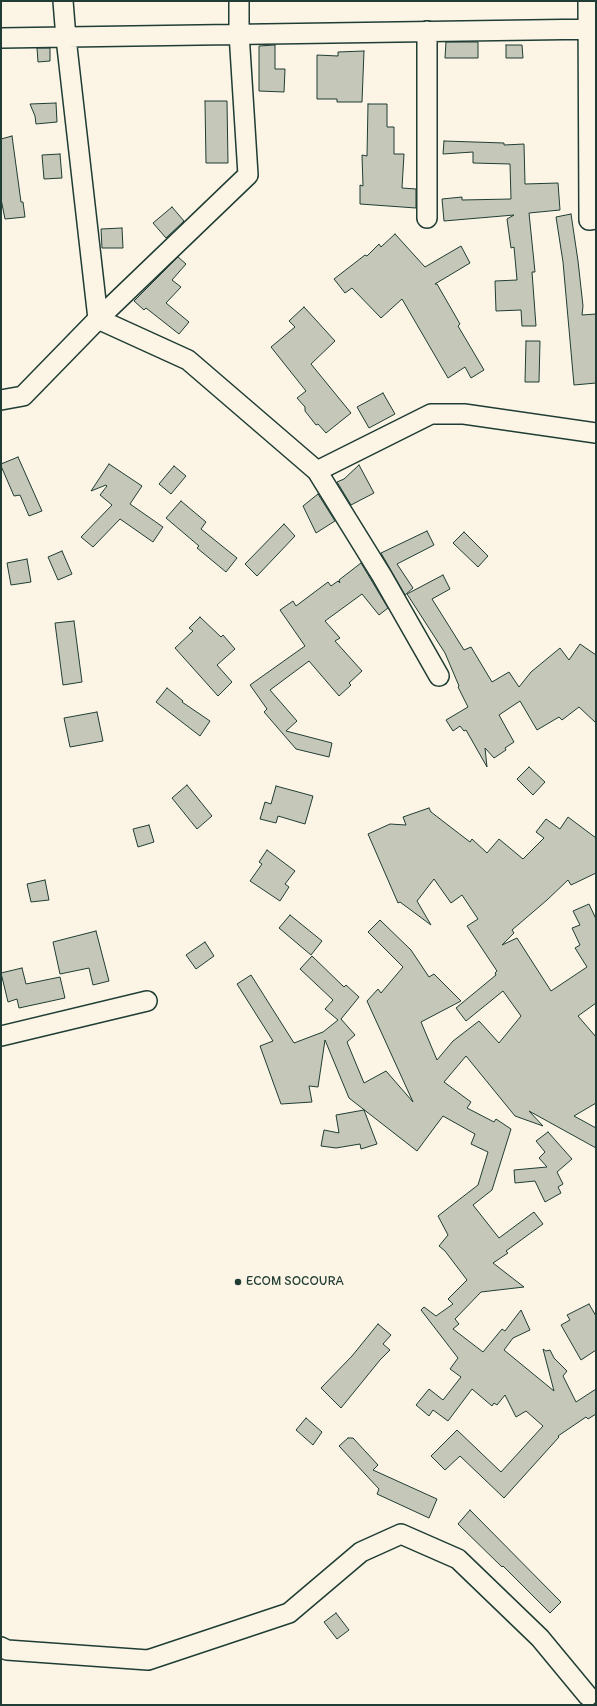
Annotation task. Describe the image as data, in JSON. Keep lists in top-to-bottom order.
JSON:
{
  "places": ["ECOM SOCOURA"]
}
